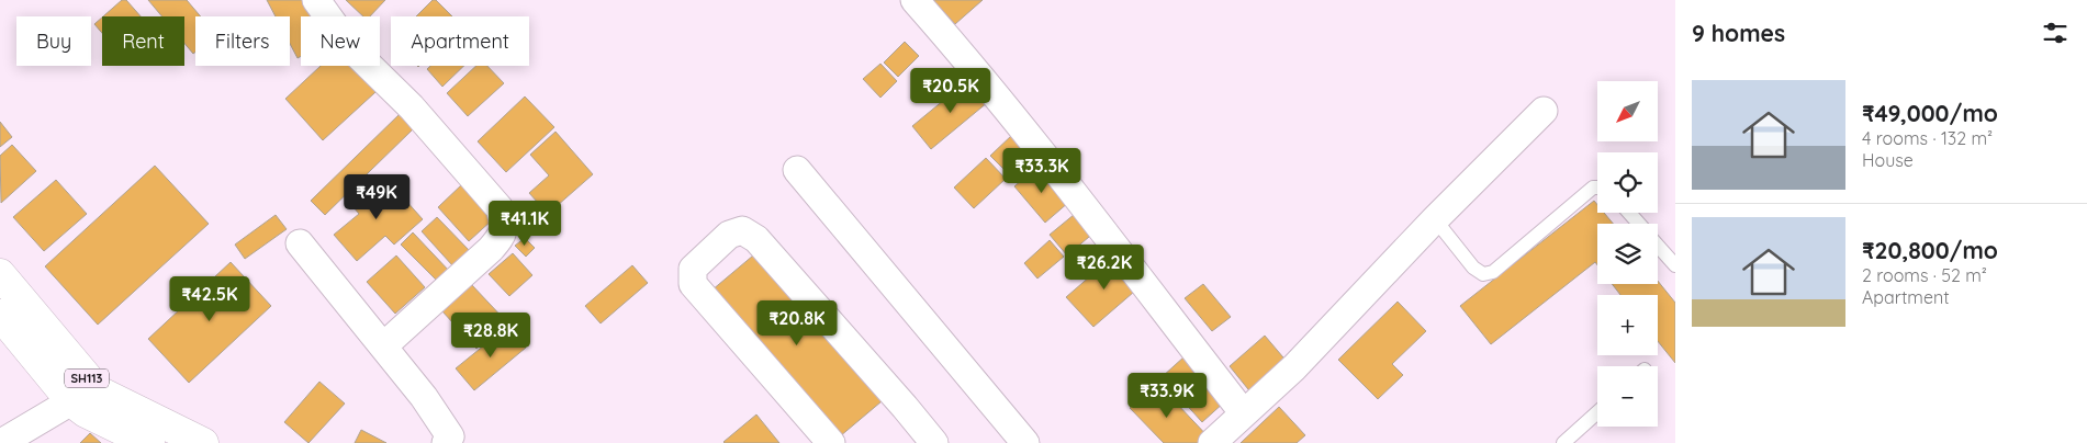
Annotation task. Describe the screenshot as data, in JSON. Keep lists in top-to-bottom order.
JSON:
{
  "streets": {
    "main road": ["SH113"]
  },
  "north": "bottom left",
  "page": {
    "heading": "9 homes",
    "chip": [
      "Buy",
      "Rent",
      "Filters",
      "New",
      "Apartment"
    ],
    "list": [
      {
        "name": "₹49,000/mo",
        "note": "4 rooms · 132 m² · House"
      },
      {
        "name": "₹20,800/mo",
        "note": "2 rooms · 52 m² · Apartment"
      }
    ],
    "price": [
      "₹20.5K",
      "₹33.3K",
      "₹49K",
      "₹41.1K",
      "₹26.2K",
      "₹42.5K",
      "₹20.8K",
      "₹28.8K",
      "₹33.9K"
    ],
    "map_buttons": ["+", "−"]
  }
}
